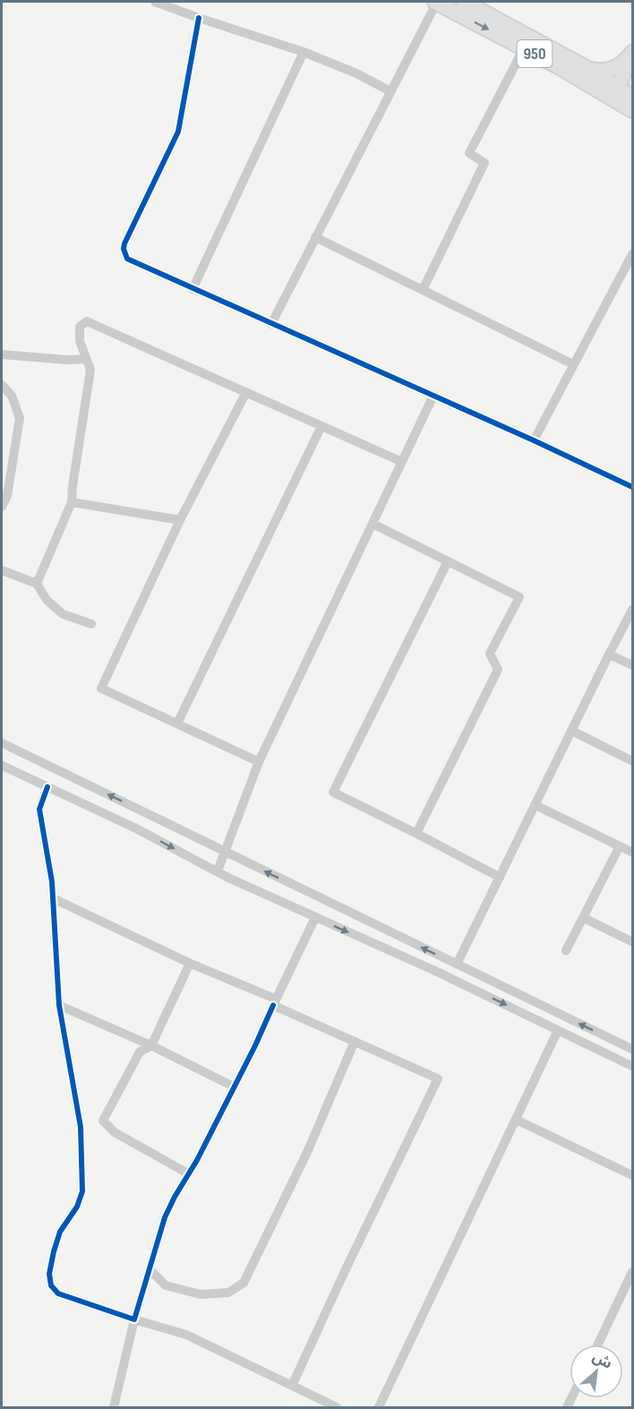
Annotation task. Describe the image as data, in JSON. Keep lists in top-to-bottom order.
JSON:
{
  "streets": {
    "main road": ["950"]
  },
  "north": "top right"
}
